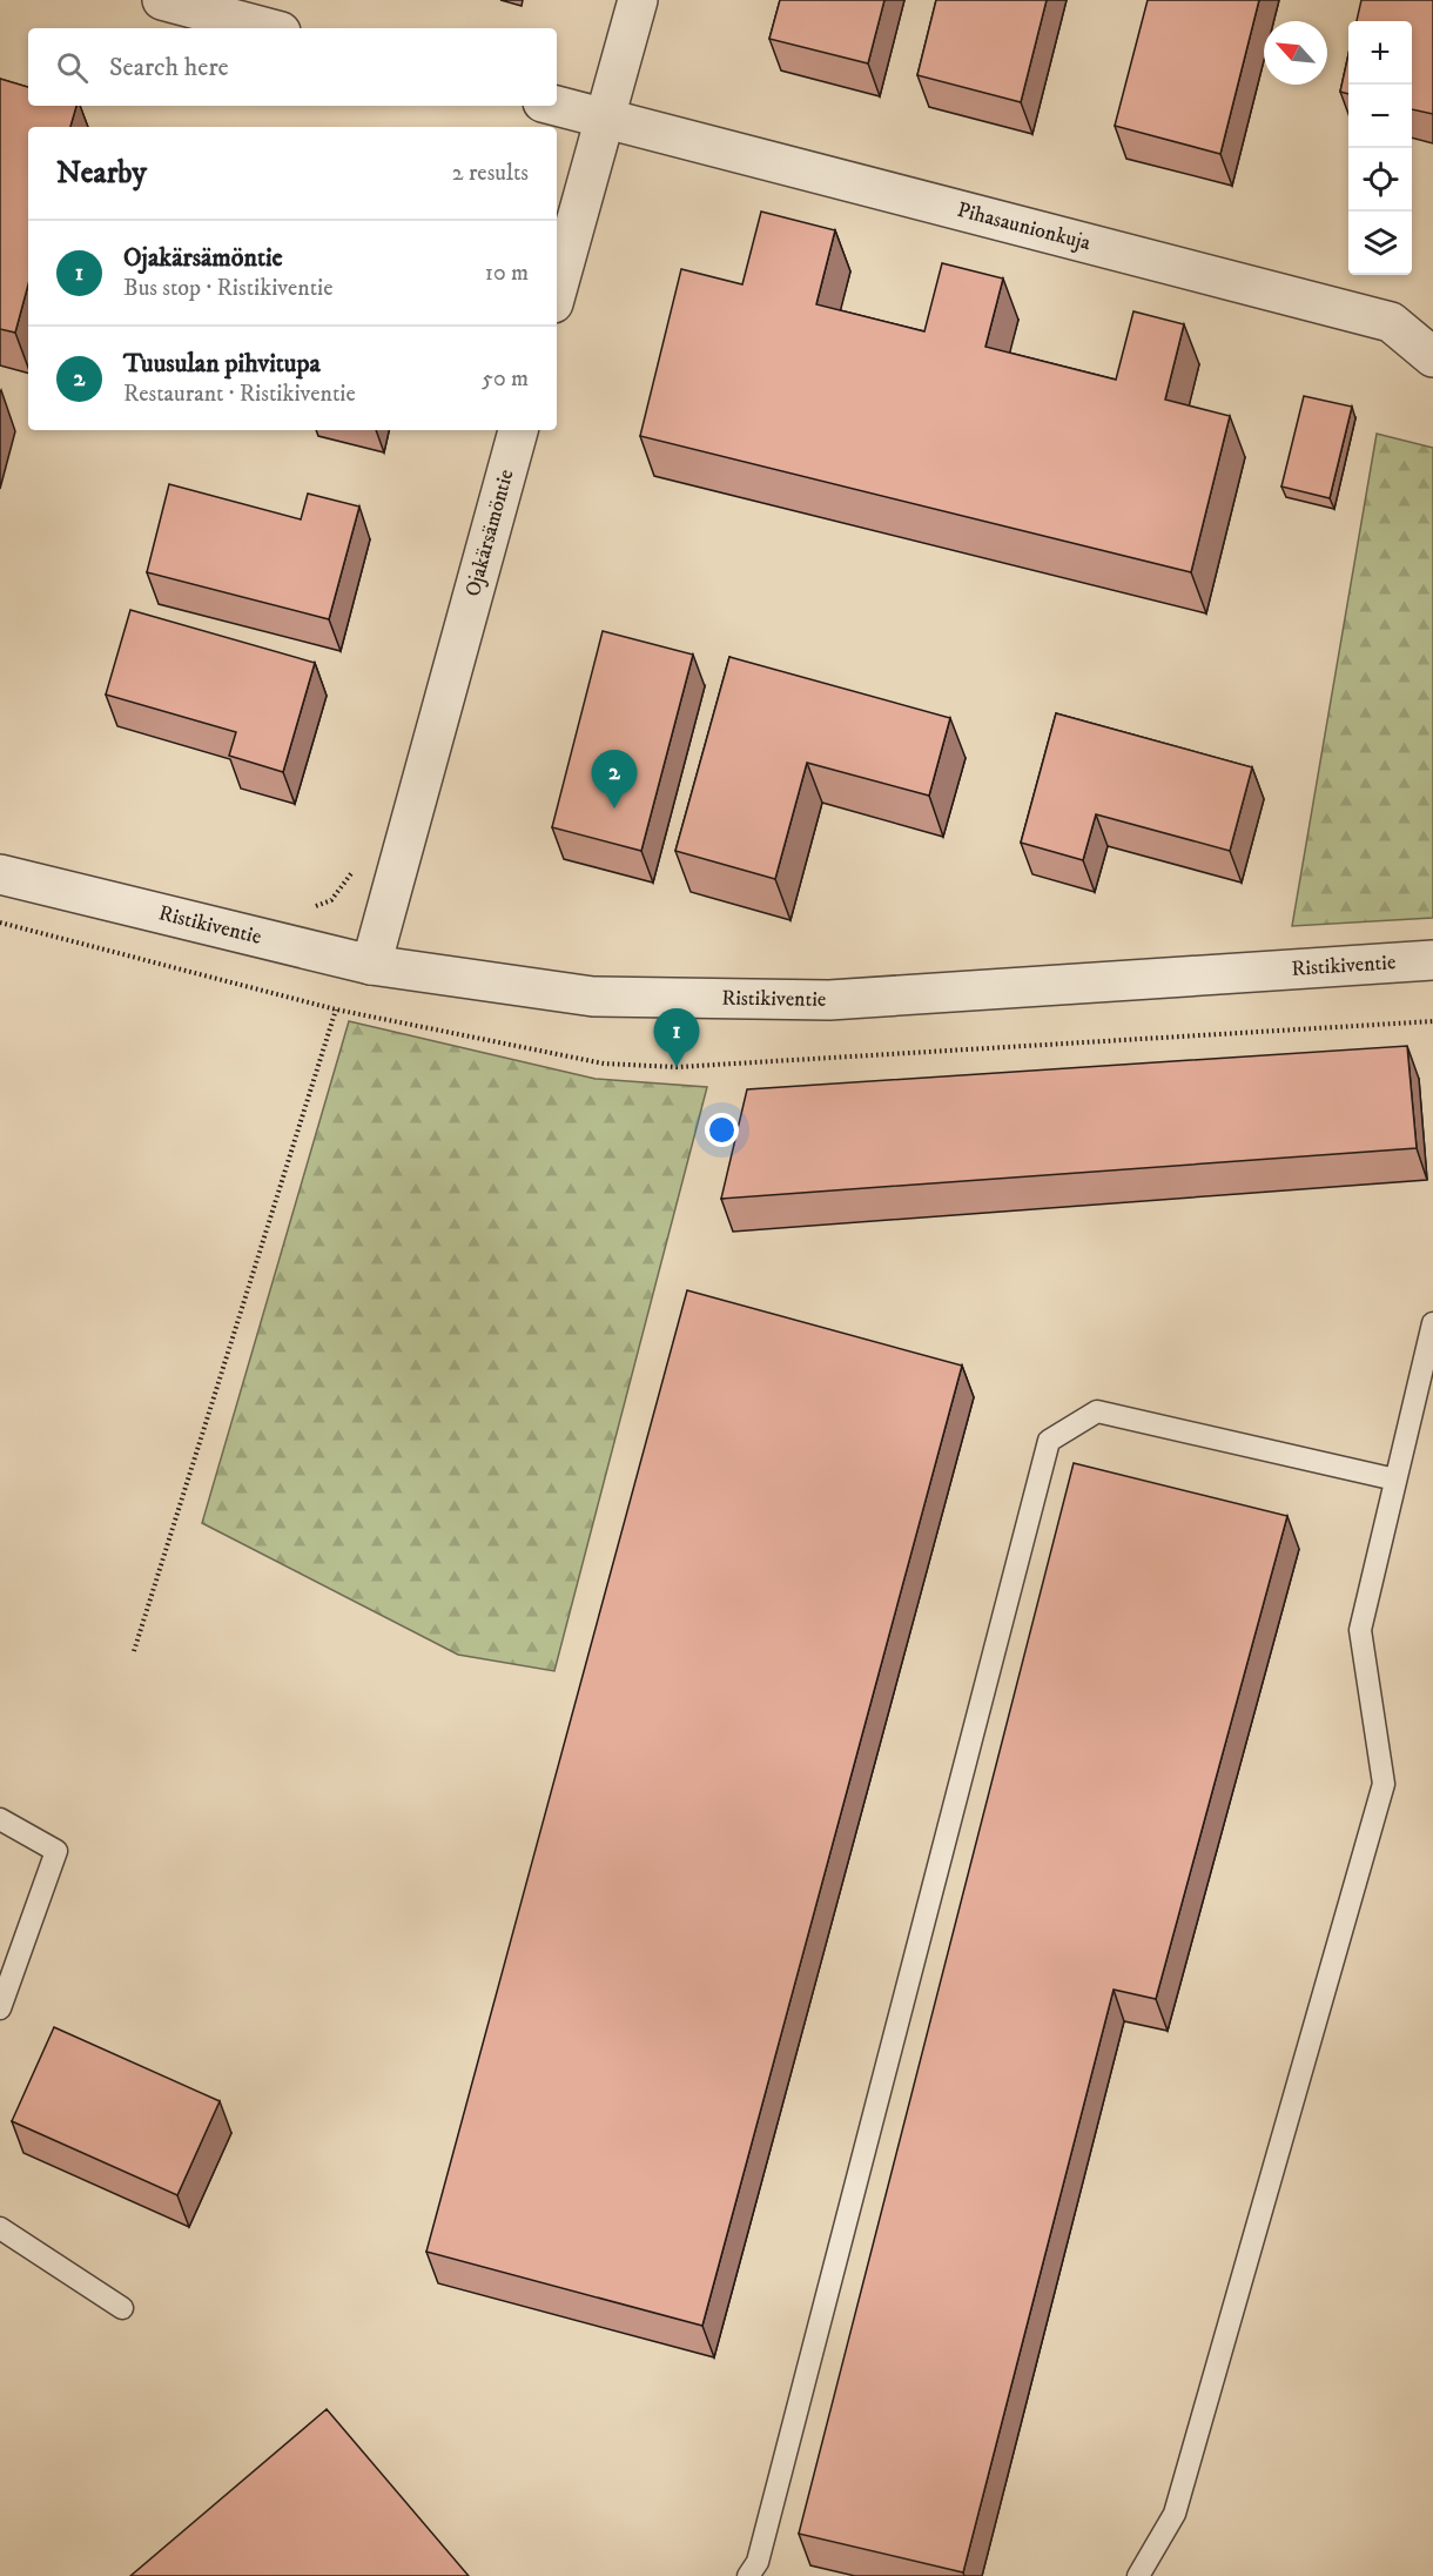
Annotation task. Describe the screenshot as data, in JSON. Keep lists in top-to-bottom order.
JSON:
{
  "streets": {
    "street": ["Pihasaunionkuja", "Ojakärsämöntie", "Ristikiventie"]
  },
  "crossings": [
    ["Ojakärsämöntie", "Ristikiventie"]
  ],
  "north": "top left",
  "page": {
    "map_buttons": ["+", "−"],
    "search": "Search here",
    "heading": ["Nearby", "2 results"],
    "list": [
      {
        "mark": "1",
        "name": "Ojakärsämöntie",
        "note": "Bus stop · Ristikiventie",
        "value": "10 m"
      },
      {
        "mark": "2",
        "name": "Tuusulan pihvitupa",
        "note": "Restaurant · Ristikiventie",
        "value": "50 m"
      }
    ],
    "pins": ["2", "1"]
  }
}
